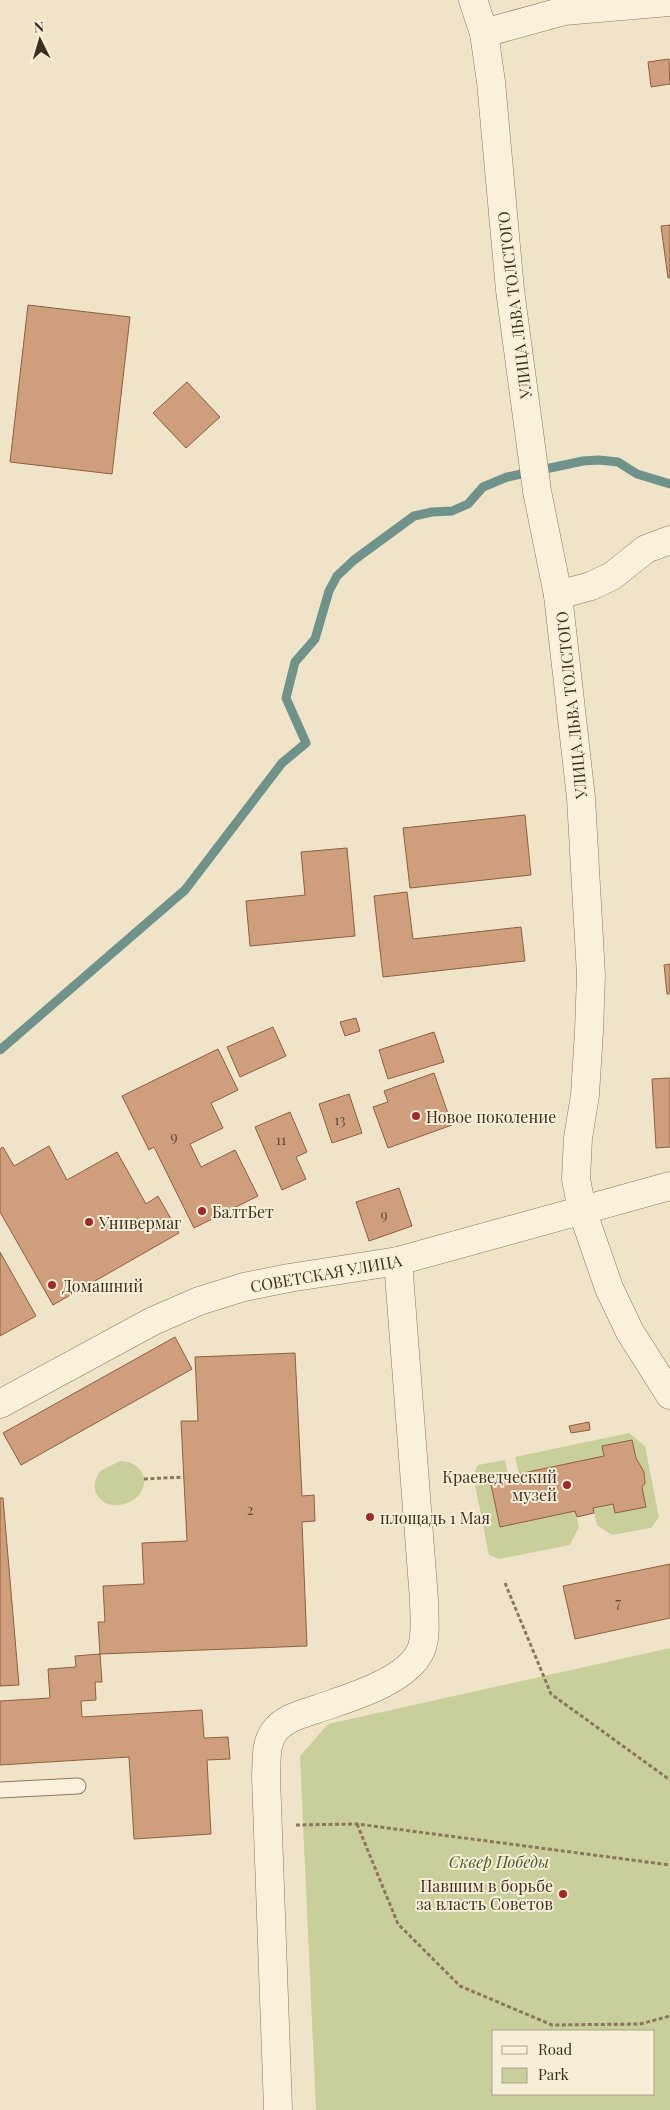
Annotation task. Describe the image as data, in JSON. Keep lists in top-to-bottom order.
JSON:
{
  "streets": {
    "street": ["УЛИЦА ЛЬВА ТОЛСТОГО", "СОВЕТСКАЯ УЛИЦА"]
  },
  "crossings": [
    ["УЛИЦА ЛЬВА ТОЛСТОГО", "СОВЕТСКАЯ УЛИЦА"]
  ],
  "parks": ["Сквер Победы"],
  "places": [
    "Новое поколение",
    "БалтБет",
    "Универмаг",
    "Домашний",
    "Краеведческий музей",
    "площадь 1 Мая",
    "Павшим в борьбе за власть Советов"
  ],
  "house_numbers": [
    "13",
    "9",
    "11",
    "9",
    "2",
    "7"
  ],
  "legend": ["Road", "Park"],
  "north": "top"
}
